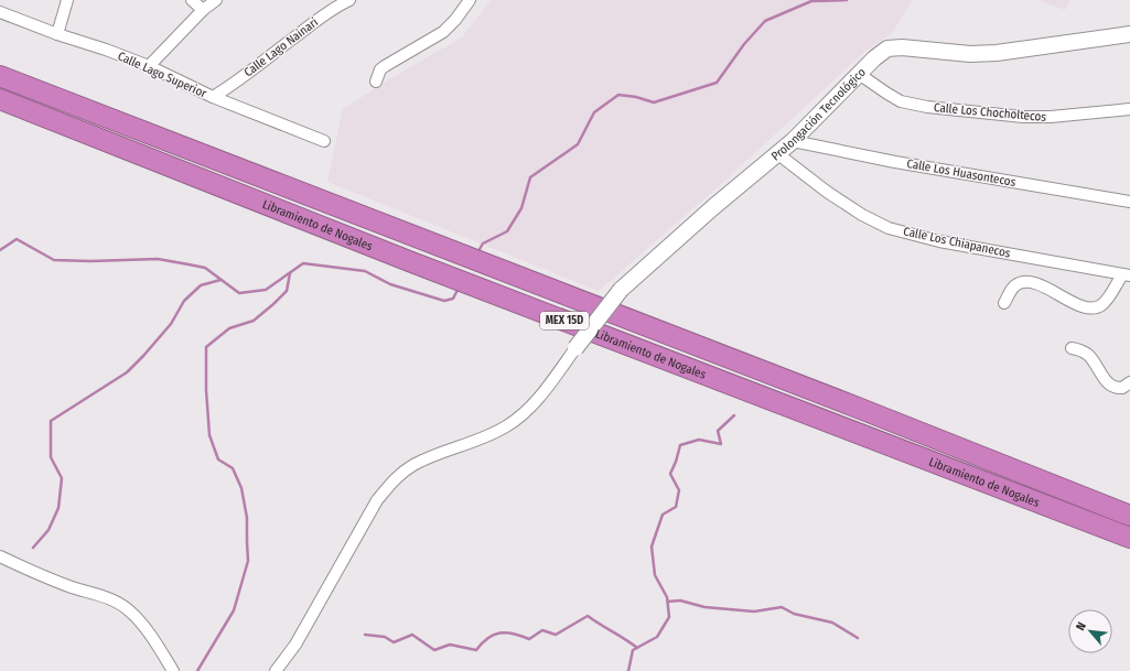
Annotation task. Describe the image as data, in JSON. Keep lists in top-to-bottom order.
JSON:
{
  "streets": {
    "highway": ["Libramiento de Nogales", "MEX 15D"],
    "street": [
      "Calle Lago Nainari",
      "Calle Lago Superior",
      "Calle Los Chocholtecos",
      "Prolongación Tecnológico",
      "Calle Los Huasontecos",
      "Calle Los Chiapanecos"
    ]
  },
  "crossings": [
    ["Calle Lago Nainari", "Calle Lago Superior"],
    ["Calle Los Chocholtecos", "Prolongación Tecnológico"],
    ["Prolongación Tecnológico", "Calle Los Huasontecos"],
    ["Prolongación Tecnológico", "Calle Los Chiapanecos"]
  ],
  "north": "top left"
}
